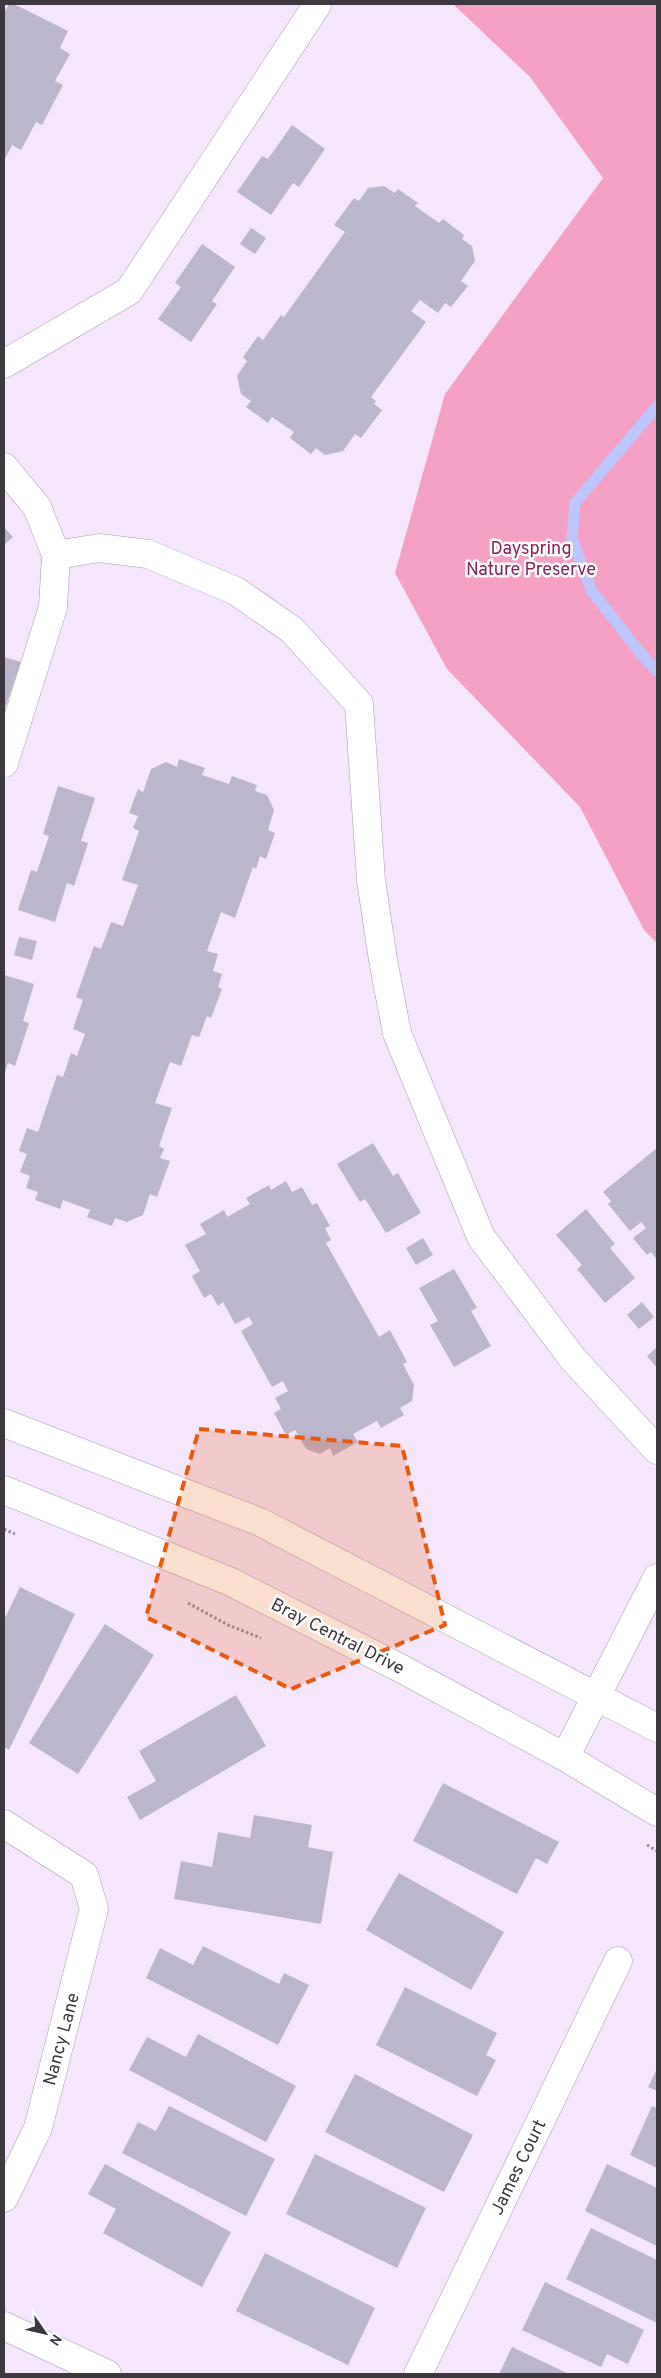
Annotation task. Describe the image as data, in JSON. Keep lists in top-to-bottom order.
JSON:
{
  "streets": {
    "street": ["Bray Central Drive", "Nancy Lane", "James Court"]
  },
  "parks": ["Dayspring Nature Preserve"],
  "north": "bottom right"
}
